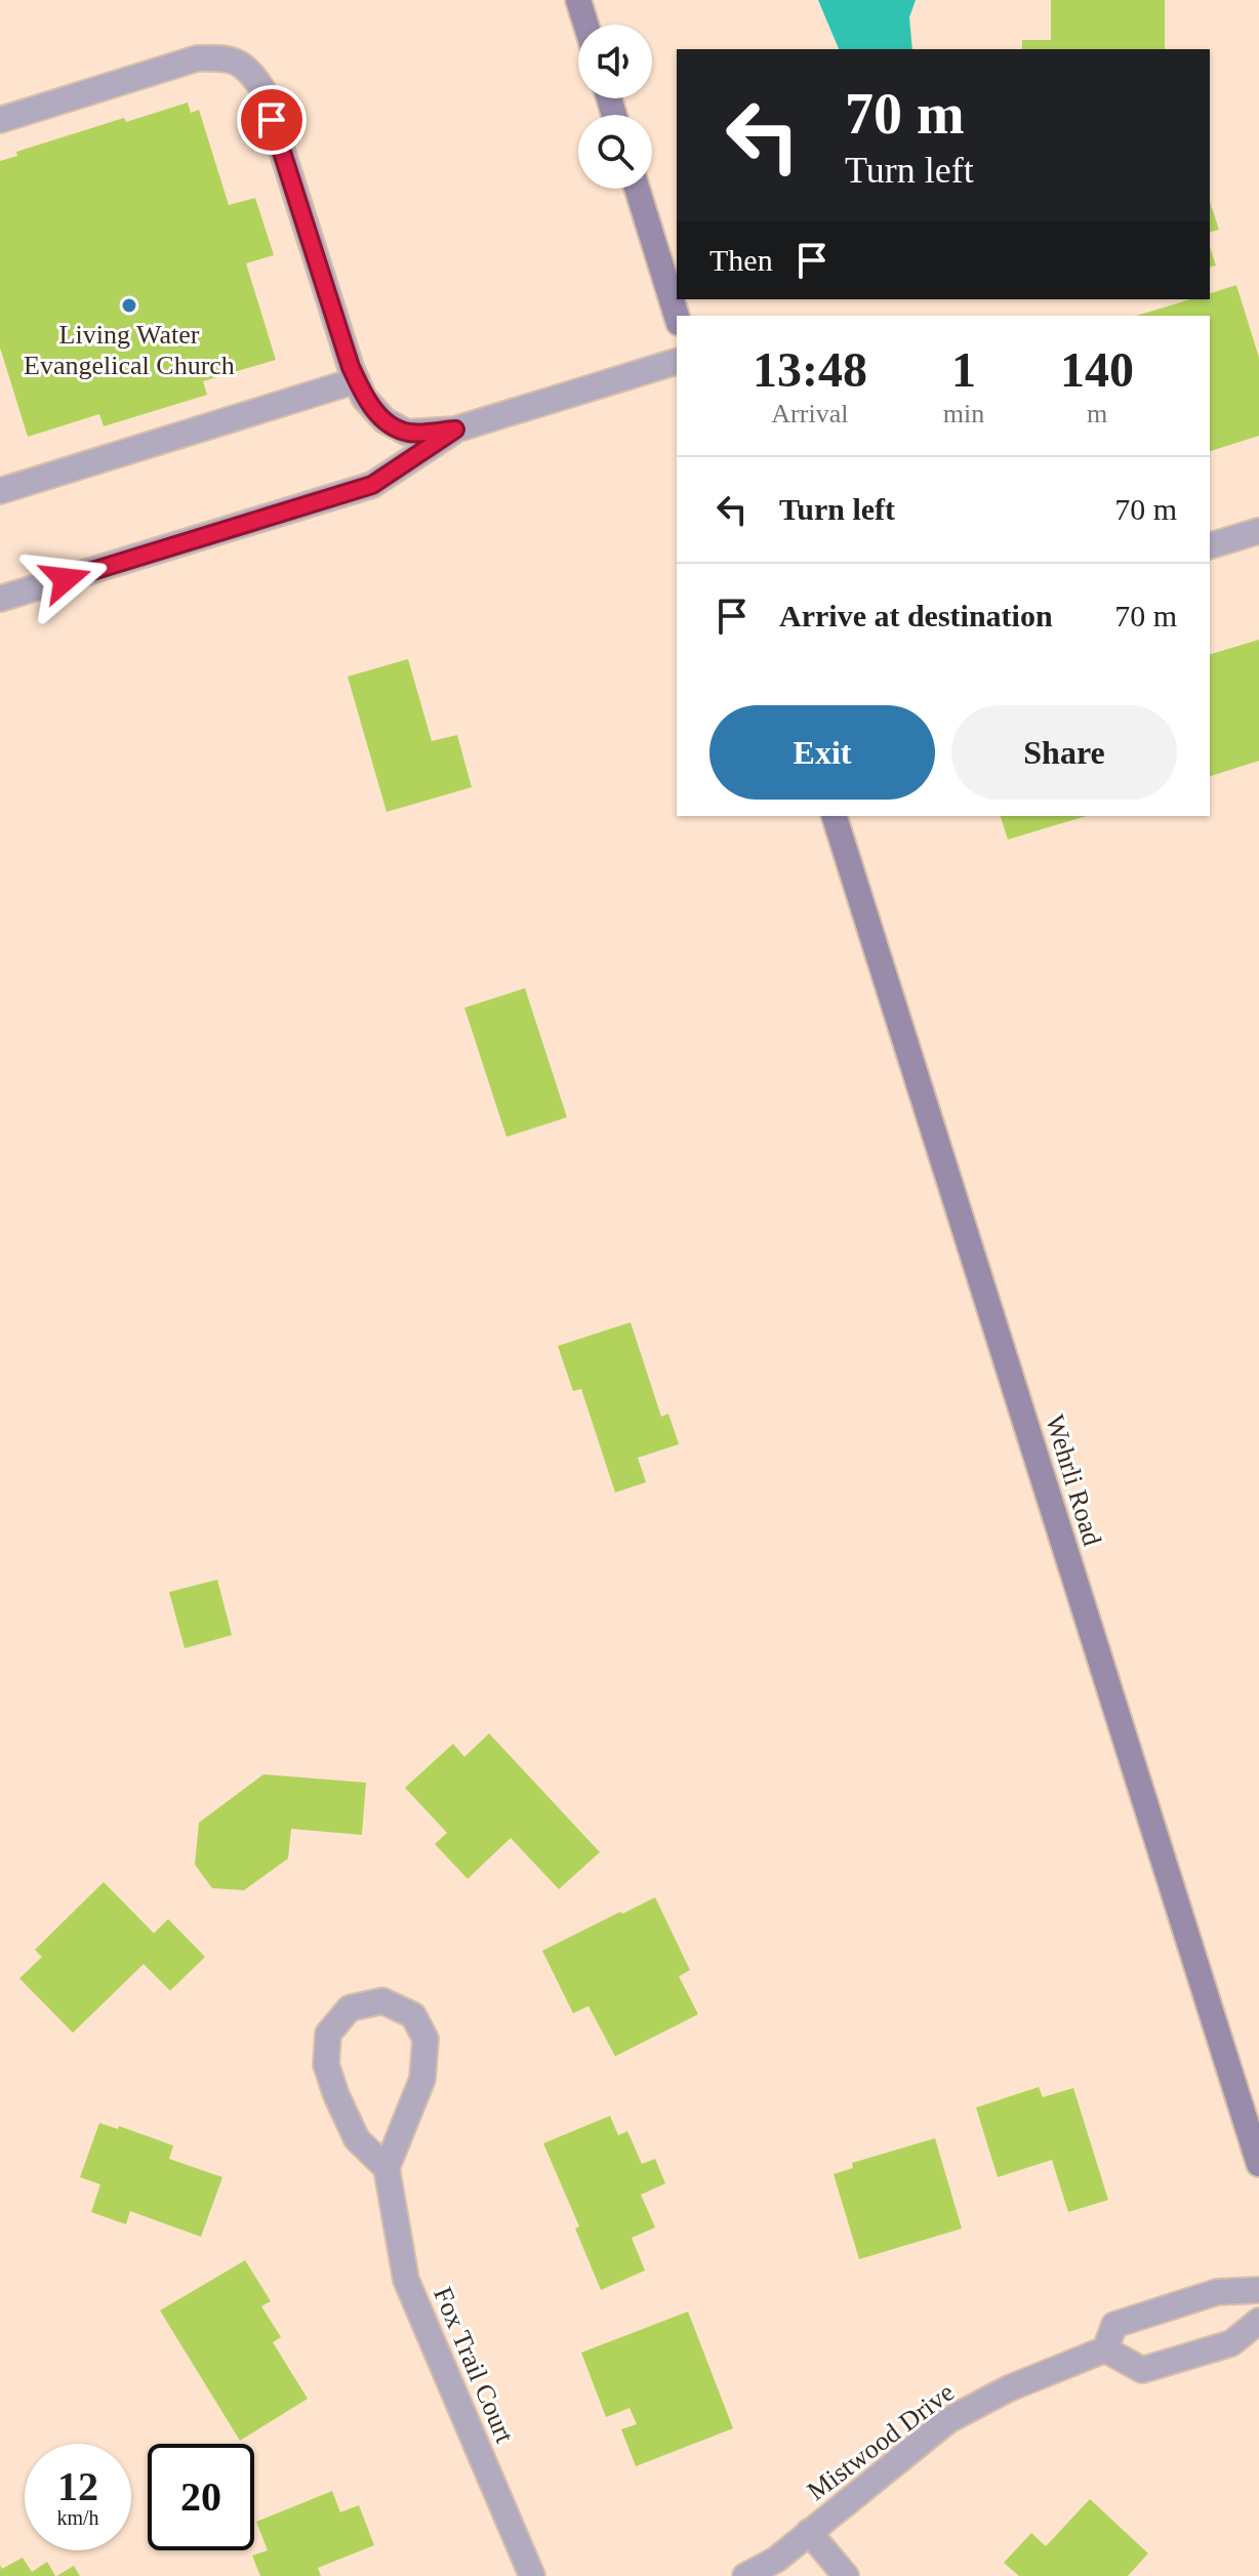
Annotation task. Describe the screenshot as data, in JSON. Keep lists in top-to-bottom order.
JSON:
{
  "streets": {
    "main road": ["Wehrli Road"],
    "street": ["Fox Trail Court", "Mistwood Drive"]
  },
  "places": ["Living Water Evangelical Church"],
  "page": {
    "turn": ["70 m", "Turn left"],
    "then": "Then",
    "eta": [
      "13:48",
      "Arrival",
      "1",
      "min",
      "140",
      "m"
    ],
    "list": [
      {
        "name": "Turn left",
        "value": "70 m"
      },
      {
        "name": "Arrive at destination",
        "value": "70 m"
      }
    ],
    "buttons": ["Exit", "Share"],
    "speed": "12 km/h",
    "limit": "20"
  }
}
